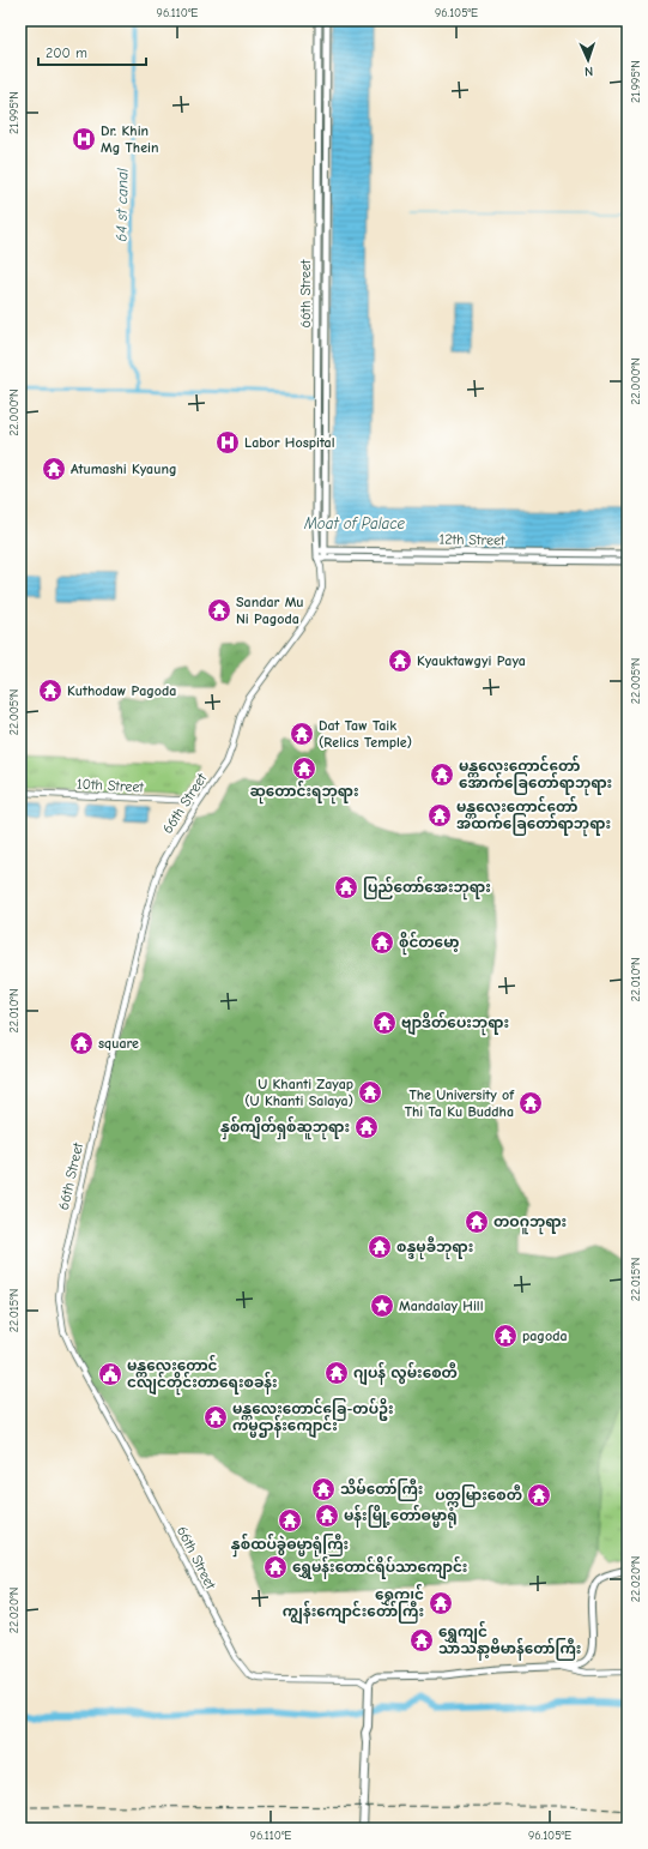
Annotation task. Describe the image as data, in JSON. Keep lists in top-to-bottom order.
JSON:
{
  "streets": {
    "main road": ["66th Street", "12th Street"],
    "street": ["10th Street"]
  },
  "crossings": [
    ["66th Street", "12th Street"],
    ["66th Street", "10th Street"]
  ],
  "water": ["64 st canal", "Moat of Palace"],
  "places": {
    "hospital": ["Dr. Khin Mg Thein", "Labor Hospital"],
    "temple": [
      "Atumashi Kyaung",
      "Sandar Mu Ni Pagoda",
      "Kyauktawgyi Paya",
      "Kuthodaw Pagoda",
      "Dat Taw Taik (Relics Temple)",
      "ဆုတောင်းရဘုရား",
      "မန္တ‌လေးတောင်တော် အောက်ခြေတော်ရာဘုရား‌",
      "မန္တ‌လေးတောင်တော် အထက်ခြေတော်ရာဘုရား‌",
      "ပြည်တော်အေးဘုရား",
      "စိုင်တမော့",
      "ဗျာဒိတ်ပေးဘုရား",
      "square",
      "U Khanti Zayap (U Khanti Salaya)",
      "The University of Thi Ta Ku Buddha",
      "နှစ်ကျိတ်ရှစ်ဆူဘုရား",
      "တဝဂူဘုရား",
      "စန္ဒမုခီဘုရား",
      "pagoda",
      "ဂျပန် လွမ်းစေတီ",
      "မန္တလေးတောင်ခြေ-တပ်ဦး ကမ္မဌာန်းကျောင်း",
      "သိမ်တော်ကြီး",
      "ပတ္တမြားစေတီ",
      "မန်းမြို့တော်ဓမ္မာရုံ",
      "နှစ်ထပ်ခွဲဓမ္မာရုံကြီး",
      "ရွှေမန်းတောင်ရိပ်သာကျောင်း",
      "ရွှေကျင် ကျွန်းကျောင်းတော်ကြီး",
      "ရွှေကျင် သာသနာ့ဗိမာန်တော်ကြီး"
    ],
    "place": ["Mandalay Hill"],
    "public building": ["မန္တလေးတောင် ငလျင်တိုင်းတာရေးစခန်း"]
  },
  "scale_bar": "200 m",
  "north": "bottom",
  "coordinates": [
    "96.110°E",
    "96.105°E",
    "21.995°N",
    "22.000°N",
    "22.005°N",
    "22.010°N",
    "22.015°N",
    "22.020°N"
  ]
}
